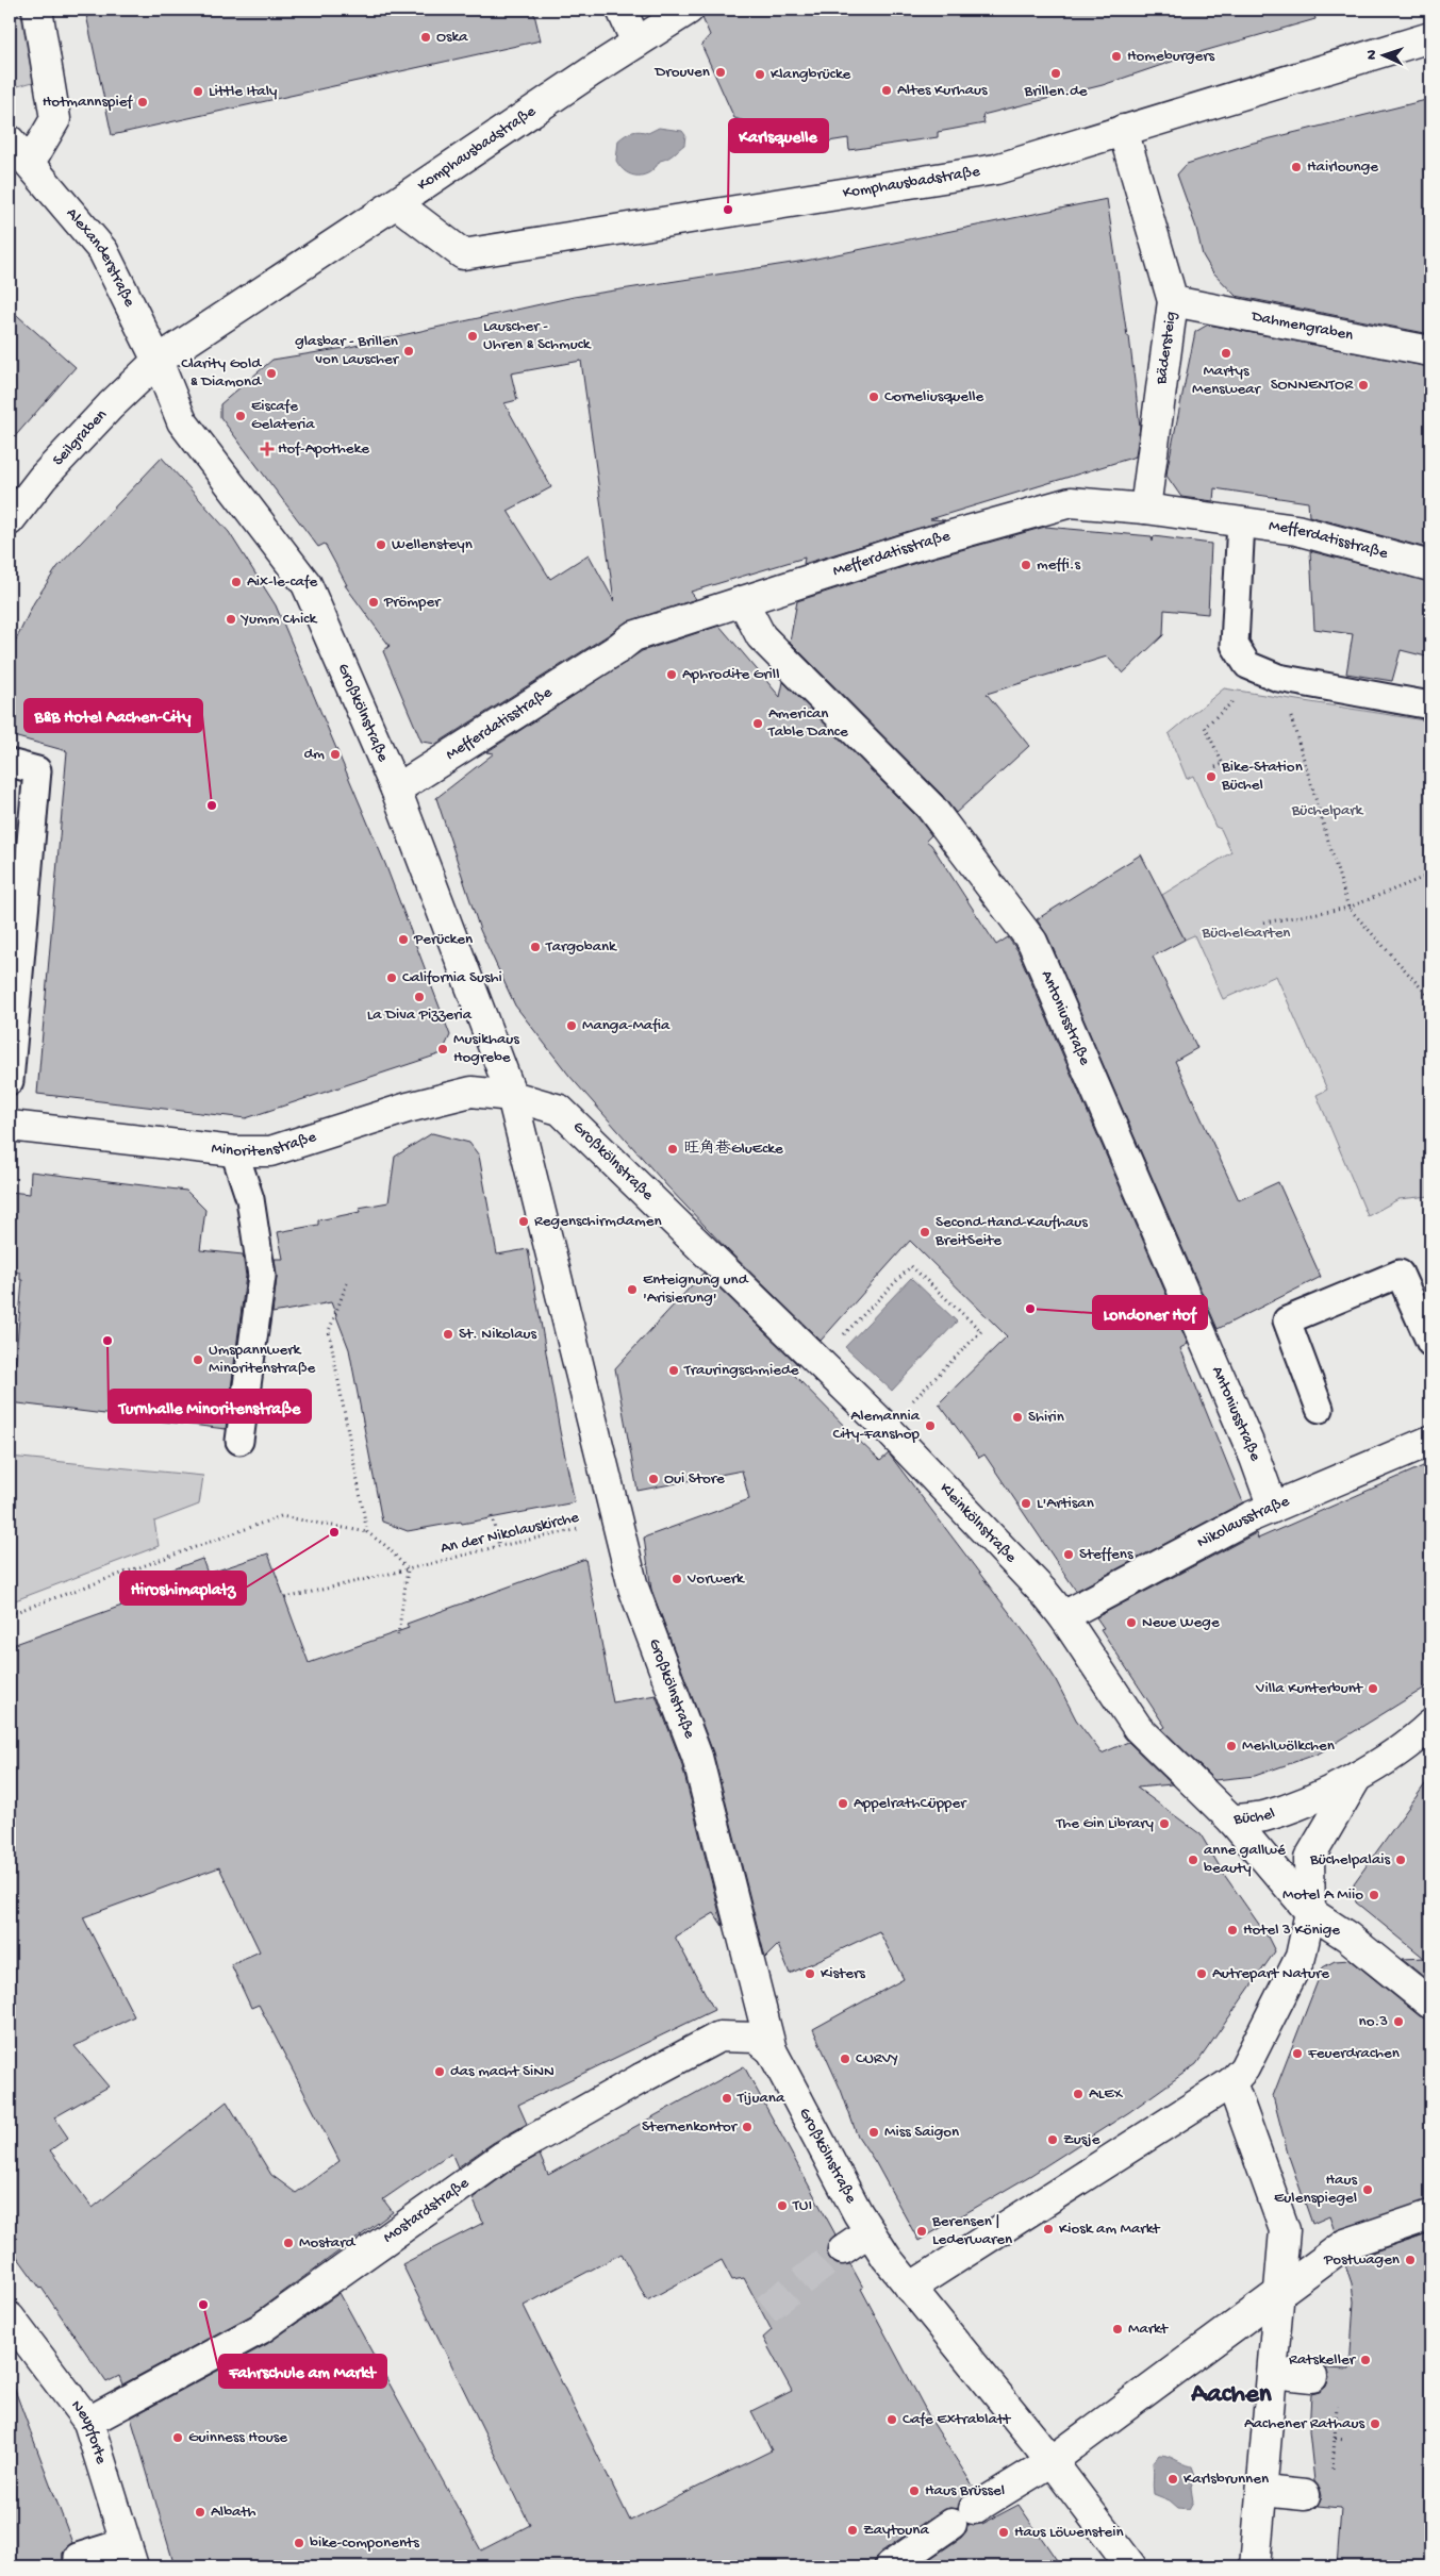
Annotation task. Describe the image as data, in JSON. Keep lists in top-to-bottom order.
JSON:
{
  "streets": {
    "street": [
      "Komphausbadstraße",
      "Alexanderstraße",
      "Dahmengraben",
      "Bädersteig",
      "Seilgraben",
      "Mefferdatisstraße",
      "Großkölnstraße",
      "Antoniusstraße",
      "Minoritenstraße",
      "Nikolausstraße",
      "Kleinkölnstraße",
      "Büchel",
      "Mostardstraße",
      "Neupforte"
    ],
    "path": ["An der Nikolauskirche"]
  },
  "crossings": [
    ["Komphausbadstraße", "Alexanderstraße"],
    ["Komphausbadstraße", "Bädersteig"],
    ["Komphausbadstraße", "Seilgraben"],
    ["Komphausbadstraße", "Großkölnstraße"],
    ["Alexanderstraße", "Seilgraben"],
    ["Alexanderstraße", "Großkölnstraße"],
    ["Dahmengraben", "Bädersteig"],
    ["Bädersteig", "Mefferdatisstraße"],
    ["Seilgraben", "Großkölnstraße"],
    ["Mefferdatisstraße", "Großkölnstraße"],
    ["Mefferdatisstraße", "Antoniusstraße"],
    ["Großkölnstraße", "Minoritenstraße"],
    ["Großkölnstraße", "Kleinkölnstraße"],
    ["Großkölnstraße", "An der Nikolauskirche"],
    ["Großkölnstraße", "Mostardstraße"],
    ["Antoniusstraße", "Nikolausstraße"],
    ["Nikolausstraße", "Kleinkölnstraße"],
    ["Kleinkölnstraße", "Büchel"],
    ["Mostardstraße", "Neupforte"]
  ],
  "districts": ["Aachen"],
  "parks": ["Büchelpark", "BüchelGarten"],
  "places": {
    "other": [
      "Oska",
      "Homeburgers",
      "Drouven",
      "Brillen.de",
      "Klangbrücke",
      "Altes Kurhaus",
      "Little Italy",
      "Hotmannspief",
      "Hairlounge",
      "Karlsquelle",
      "Lauscher - Uhren & Schmuck",
      "glasbar - Brillen von Lauscher",
      "Martys Menswear",
      "Clarity Gold & Diamond",
      "SONNENTOR",
      "Corneliusquelle",
      "Eiscafe Gelateria",
      "Wellensteyn",
      "meffi.s",
      "Aix-le-cafe",
      "Prömper",
      "Yumm Chick",
      "Aphrodite Grill",
      "American Table Dance",
      "dm",
      "Bike-Station Büchel",
      "B&B Hotel Aachen-City",
      "Perücken",
      "Targobank",
      "California Sushi",
      "La Diva Pizzeria",
      "Manga-Mafia",
      "Musikhaus Hogrebe",
      "旺角巷GluEcke",
      "Regenschirmdamen",
      "Second-Hand-Kaufhaus BreitSeite",
      "Enteignung und 'Arisierung'",
      "Londoner Hof",
      "St. Nikolaus",
      "Turnhalle Minoritenstraße",
      "Umspannwerk Minoritenstraße",
      "Trauringschmiede",
      "Shirin",
      "Alemannia City-Fanshop",
      "Oui Store",
      "L'Artisan",
      "Hiroshimaplatz",
      "Steffens",
      "Vorwerk",
      "Neue Wege",
      "Villa Kunterbunt",
      "Mehlwölkchen",
      "AppelrathCüpper",
      "The Gin Library",
      "anne gallwé beauty",
      "Büchelpalais",
      "Motel A Miio",
      "Hotel 3 Könige",
      "Kisters",
      "Autrepart Nature",
      "no.3",
      "Feuerdrachen",
      "CURVY",
      "das macht SiNN",
      "ALEX",
      "Tijuana",
      "Sternenkontor",
      "Miss Saigon",
      "Zusje",
      "Haus Eulenspiegel",
      "TUI",
      "Kiosk am Markt",
      "Berensen | Lederwaren",
      "Mostard",
      "Postwagen",
      "Fahrschule am Markt",
      "Markt",
      "Ratskeller",
      "Cafe Extrablatt",
      "Aachener Rathaus",
      "Guinness House",
      "Karlsbrunnen",
      "Haus Brüssel",
      "Albath",
      "Zaytouna",
      "Haus Löwenstein",
      "bike-components"
    ],
    "health": ["Hof-Apotheke"]
  },
  "north": "left"
}
